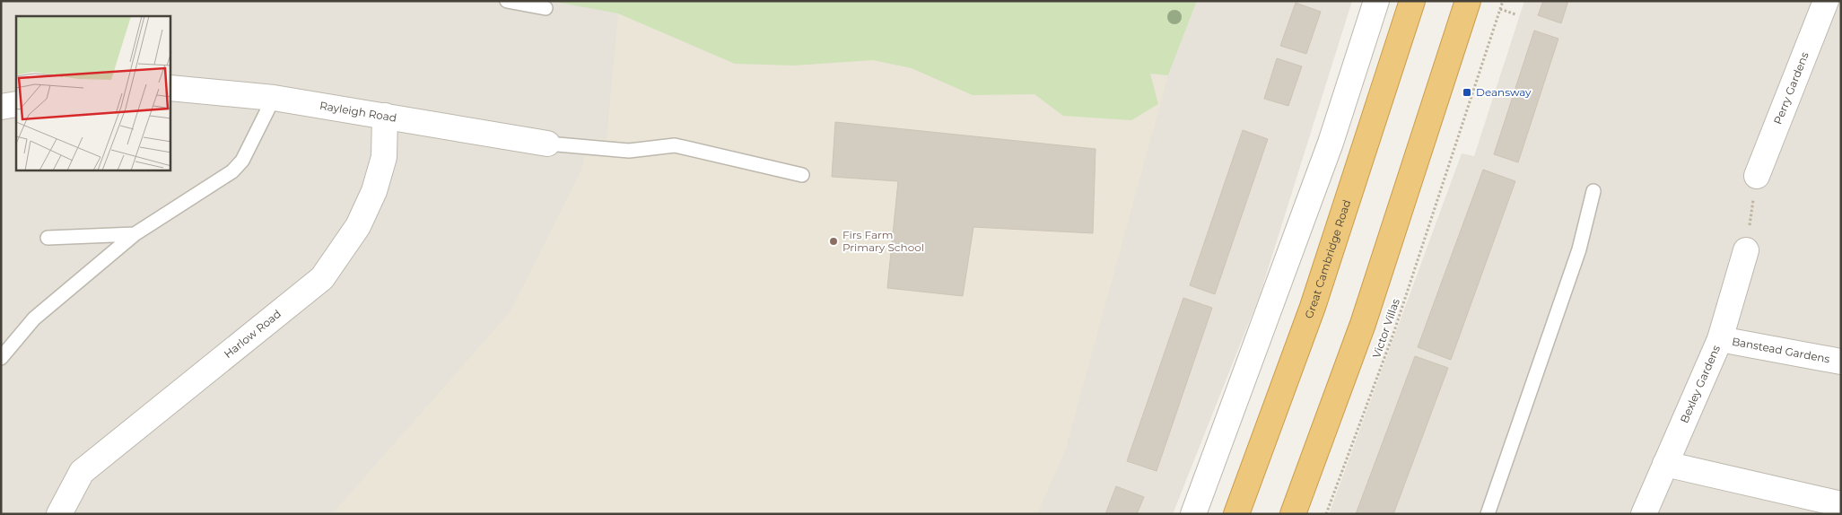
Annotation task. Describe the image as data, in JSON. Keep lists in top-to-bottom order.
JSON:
{
  "streets": {
    "highway": ["Great Cambridge Road"],
    "street": [
      "Perry Gardens",
      "Rayleigh Road",
      "Harlow Road",
      "Banstead Gardens",
      "Bexley Gardens"
    ],
    "path": ["Victor Villas"]
  },
  "crossings": [
    ["Rayleigh Road", "Harlow Road"],
    ["Banstead Gardens", "Bexley Gardens"]
  ],
  "places": {
    "transit": ["Deansway"],
    "other": ["Firs Farm Primary School"]
  }
}
